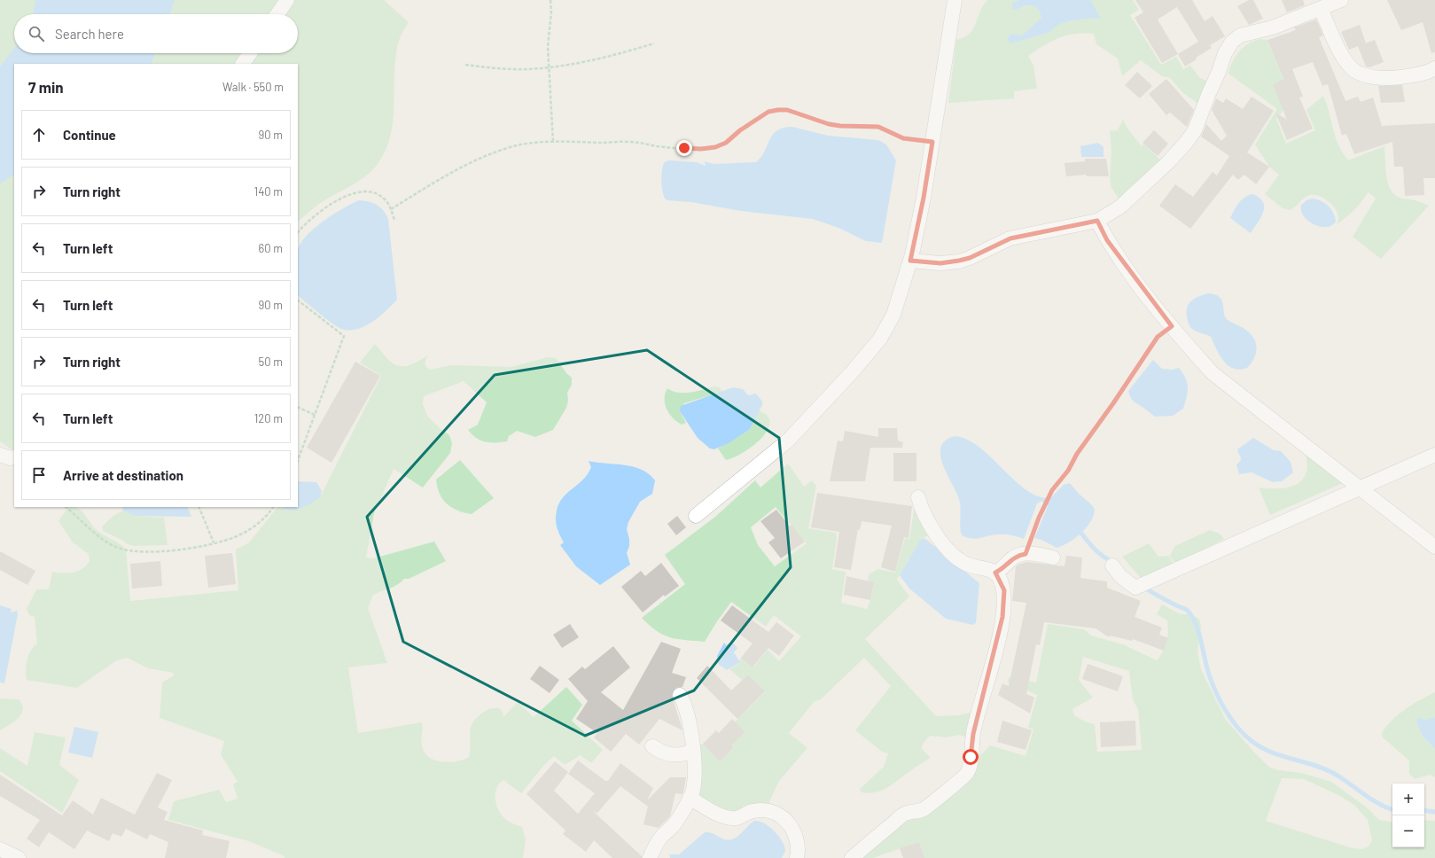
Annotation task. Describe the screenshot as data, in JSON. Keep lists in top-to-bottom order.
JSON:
{
  "page": {
    "search": "Search here",
    "heading": ["7 min", "Walk · 550 m"],
    "list": [
      ["Continue", "90 m"],
      ["Turn right", "140 m"],
      ["Turn left", "60 m"],
      ["Turn left", "90 m"],
      ["Turn right", "50 m"],
      ["Turn left", "120 m"],
      "Arrive at destination"
    ],
    "map_buttons": ["+", "−"]
  }
}
